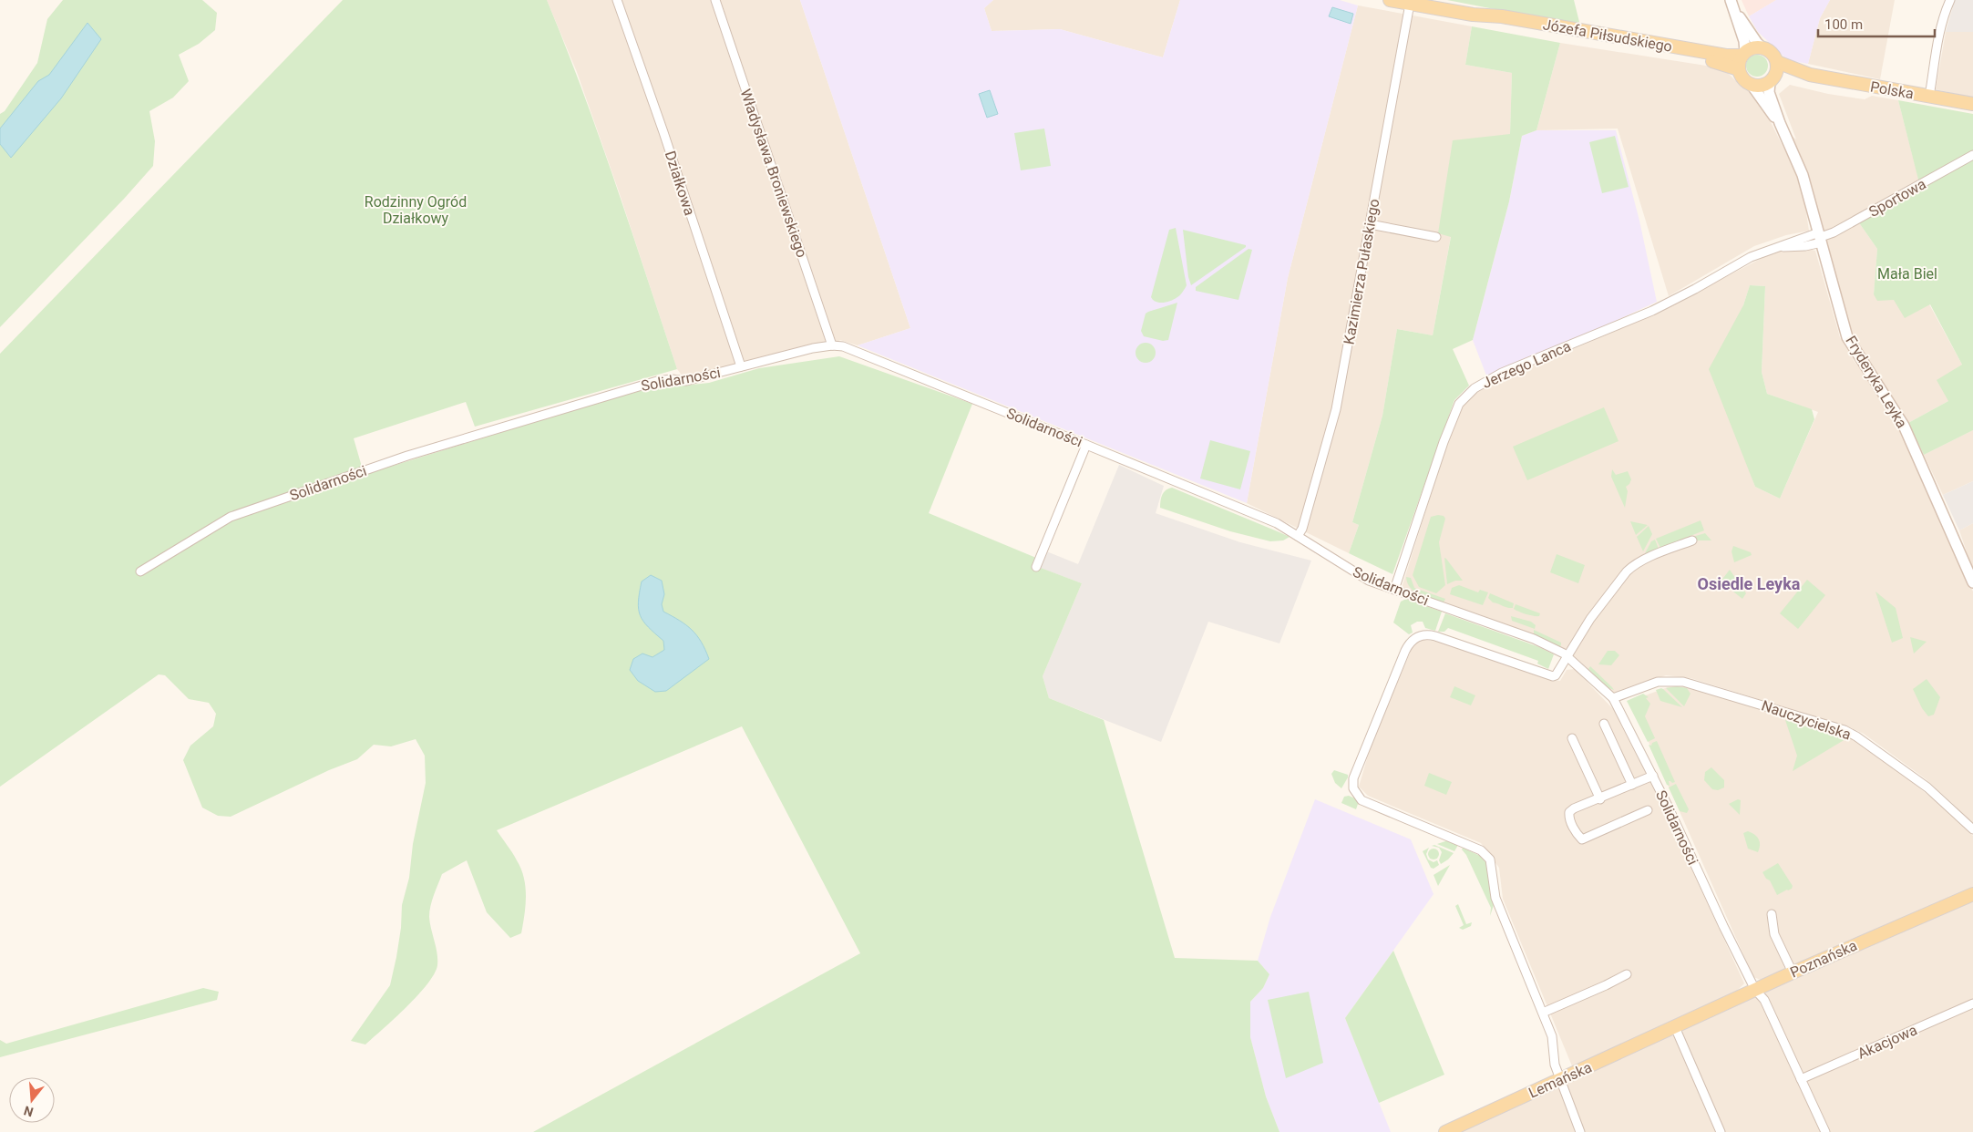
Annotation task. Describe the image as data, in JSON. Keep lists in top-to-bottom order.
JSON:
{
  "streets": {
    "main road": [
      "Józefa Piłsudskiego",
      "Polska",
      "Poznańska",
      "Lemańska"
    ],
    "street": [
      "Władysława Broniewskiego",
      "Działkowa",
      "Sportowa",
      "Kazimierza Pułaskiego",
      "Jerzego Lanca",
      "Solidarności",
      "Fryderyka Leyka",
      "Nauczycielska",
      "Akacjowa"
    ]
  },
  "crossings": [
    ["Józefa Piłsudskiego", "Polska"],
    ["Józefa Piłsudskiego", "Kazimierza Pułaskiego"],
    ["Józefa Piłsudskiego", "Fryderyka Leyka"],
    ["Polska", "Fryderyka Leyka"],
    ["Władysława Broniewskiego", "Solidarności"],
    ["Działkowa", "Solidarności"],
    ["Sportowa", "Jerzego Lanca"],
    ["Sportowa", "Fryderyka Leyka"],
    ["Kazimierza Pułaskiego", "Solidarności"],
    ["Jerzego Lanca", "Solidarności"],
    ["Jerzego Lanca", "Fryderyka Leyka"],
    ["Solidarności", "Nauczycielska"],
    ["Solidarności", "Poznańska"],
    ["Solidarności", "Akacjowa"],
    ["Poznańska", "Lemańska"]
  ],
  "districts": ["Osiedle Leyka"],
  "parks": ["Rodzinny Ogród Działkowy", "Mała Biel"],
  "scale_bar": "100 m",
  "north": "bottom"
}
